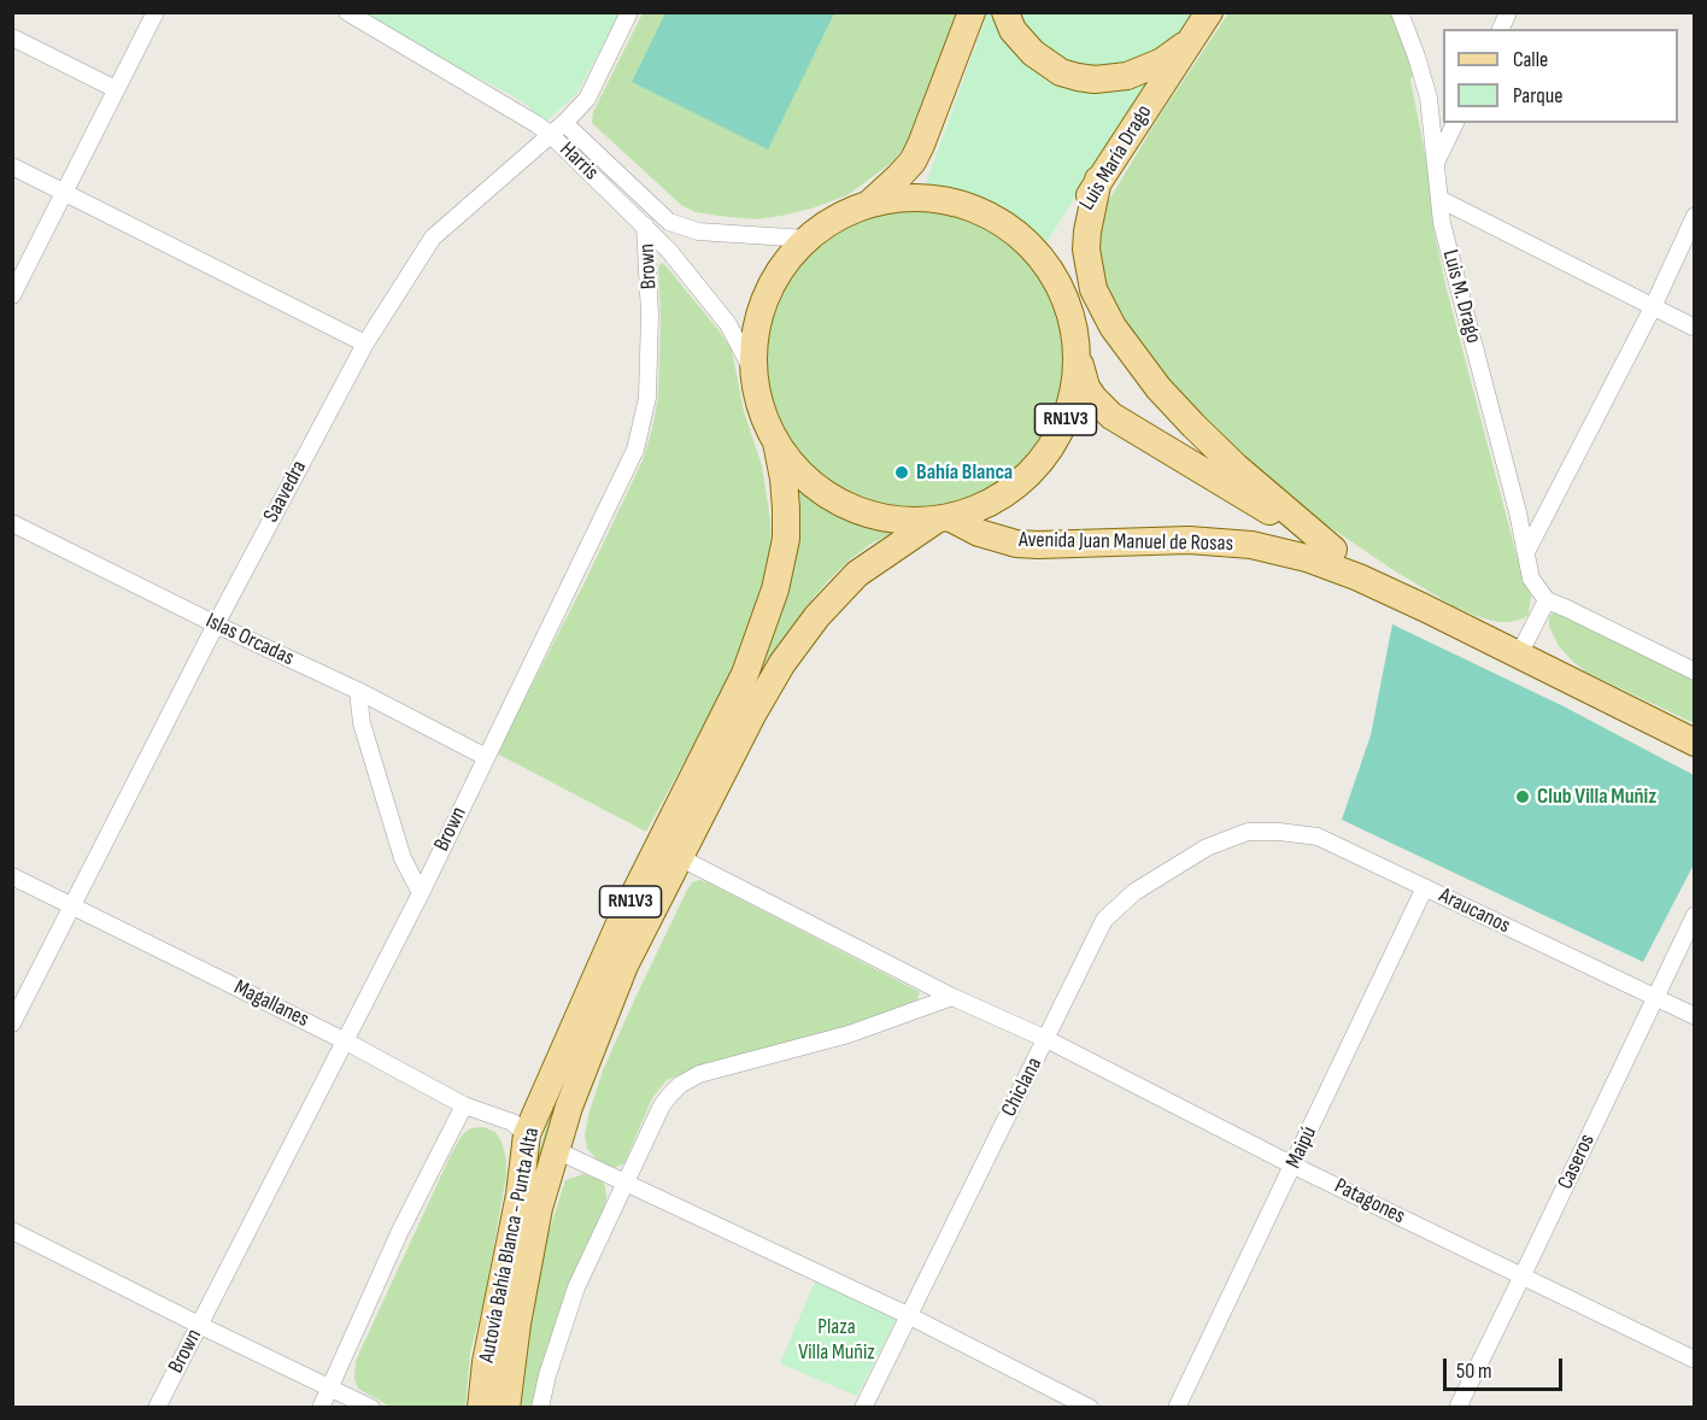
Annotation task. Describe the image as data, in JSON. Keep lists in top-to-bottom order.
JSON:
{
  "streets": {
    "main road": [
      "Luis María Drago",
      "RN1V3",
      "Avenida Juan Manuel de Rosas",
      "Autovía Bahía Blanca - Punta Alta"
    ],
    "street": [
      "Harris",
      "Brown",
      "Luis M. Drago",
      "Saavedra",
      "Islas Orcadas",
      "Araucanos",
      "Magallanes",
      "Chiclana",
      "Maipú",
      "Caseros",
      "Patagones"
    ]
  },
  "crossings": [
    ["Luis María Drago", "RN1V3"],
    ["Harris", "Brown"],
    ["Harris", "RN1V3"],
    ["Harris", "Saavedra"],
    ["Brown", "Islas Orcadas"],
    ["Brown", "Magallanes"],
    ["RN1V3", "Avenida Juan Manuel de Rosas"],
    ["RN1V3", "Autovía Bahía Blanca - Punta Alta"],
    ["Saavedra", "Islas Orcadas"],
    ["Saavedra", "Magallanes"],
    ["Avenida Juan Manuel de Rosas", "Autovía Bahía Blanca - Punta Alta"],
    ["Araucanos", "Chiclana"],
    ["Araucanos", "Maipú"],
    ["Araucanos", "Caseros"],
    ["Magallanes", "Autovía Bahía Blanca - Punta Alta"],
    ["Chiclana", "Patagones"],
    ["Maipú", "Patagones"],
    ["Caseros", "Patagones"]
  ],
  "parks": ["Plaza Villa Muñiz"],
  "places": ["Bahía Blanca", "Club Villa Muñiz"],
  "legend": ["Calle", "Parque"],
  "scale_bar": "50 m"
}
